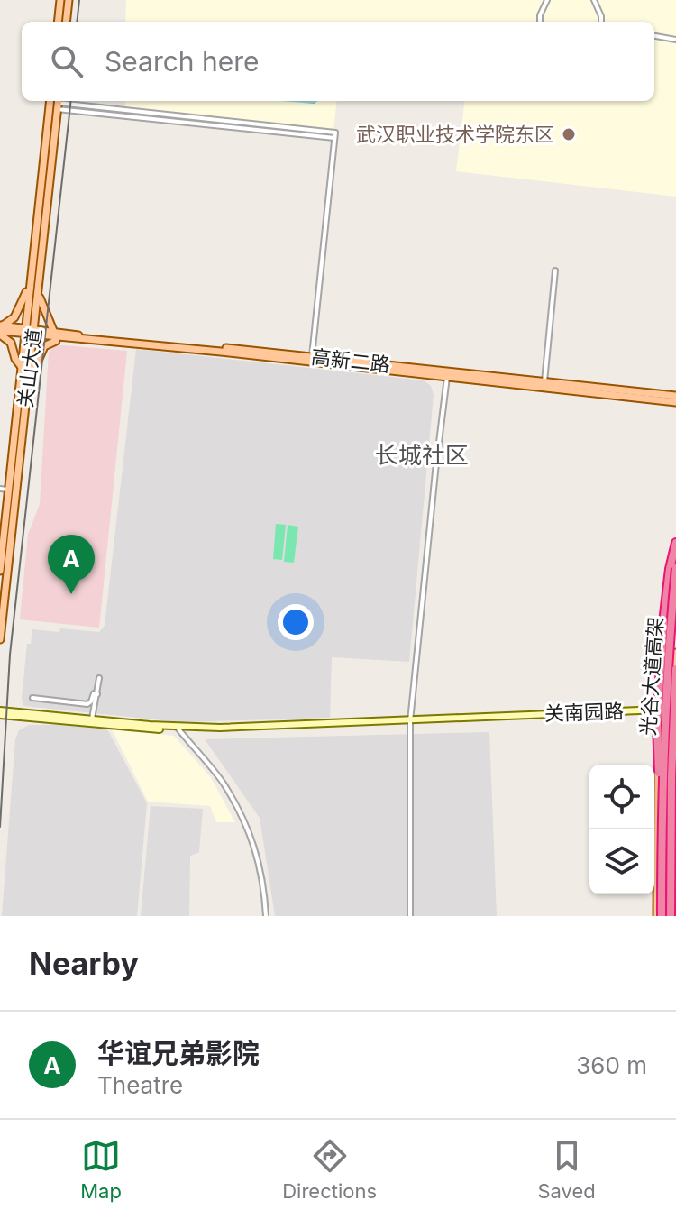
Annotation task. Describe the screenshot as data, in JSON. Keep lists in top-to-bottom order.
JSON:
{
  "streets": {
    "highway": ["光谷大道高架"],
    "main road": ["高新二路", "关山大道", "关南园路"]
  },
  "crossings": [
    ["高新二路", "关山大道"]
  ],
  "districts": ["长城社区"],
  "places": ["武汉职业技术学院东区"],
  "page": {
    "search": "Search here",
    "pins": "A",
    "heading": "Nearby",
    "list": [
      {
        "mark": "A",
        "name": "华谊兄弟影院",
        "note": "Theatre",
        "value": "360 m"
      }
    ],
    "nav": ["Map", "Directions", "Saved"]
  }
}
